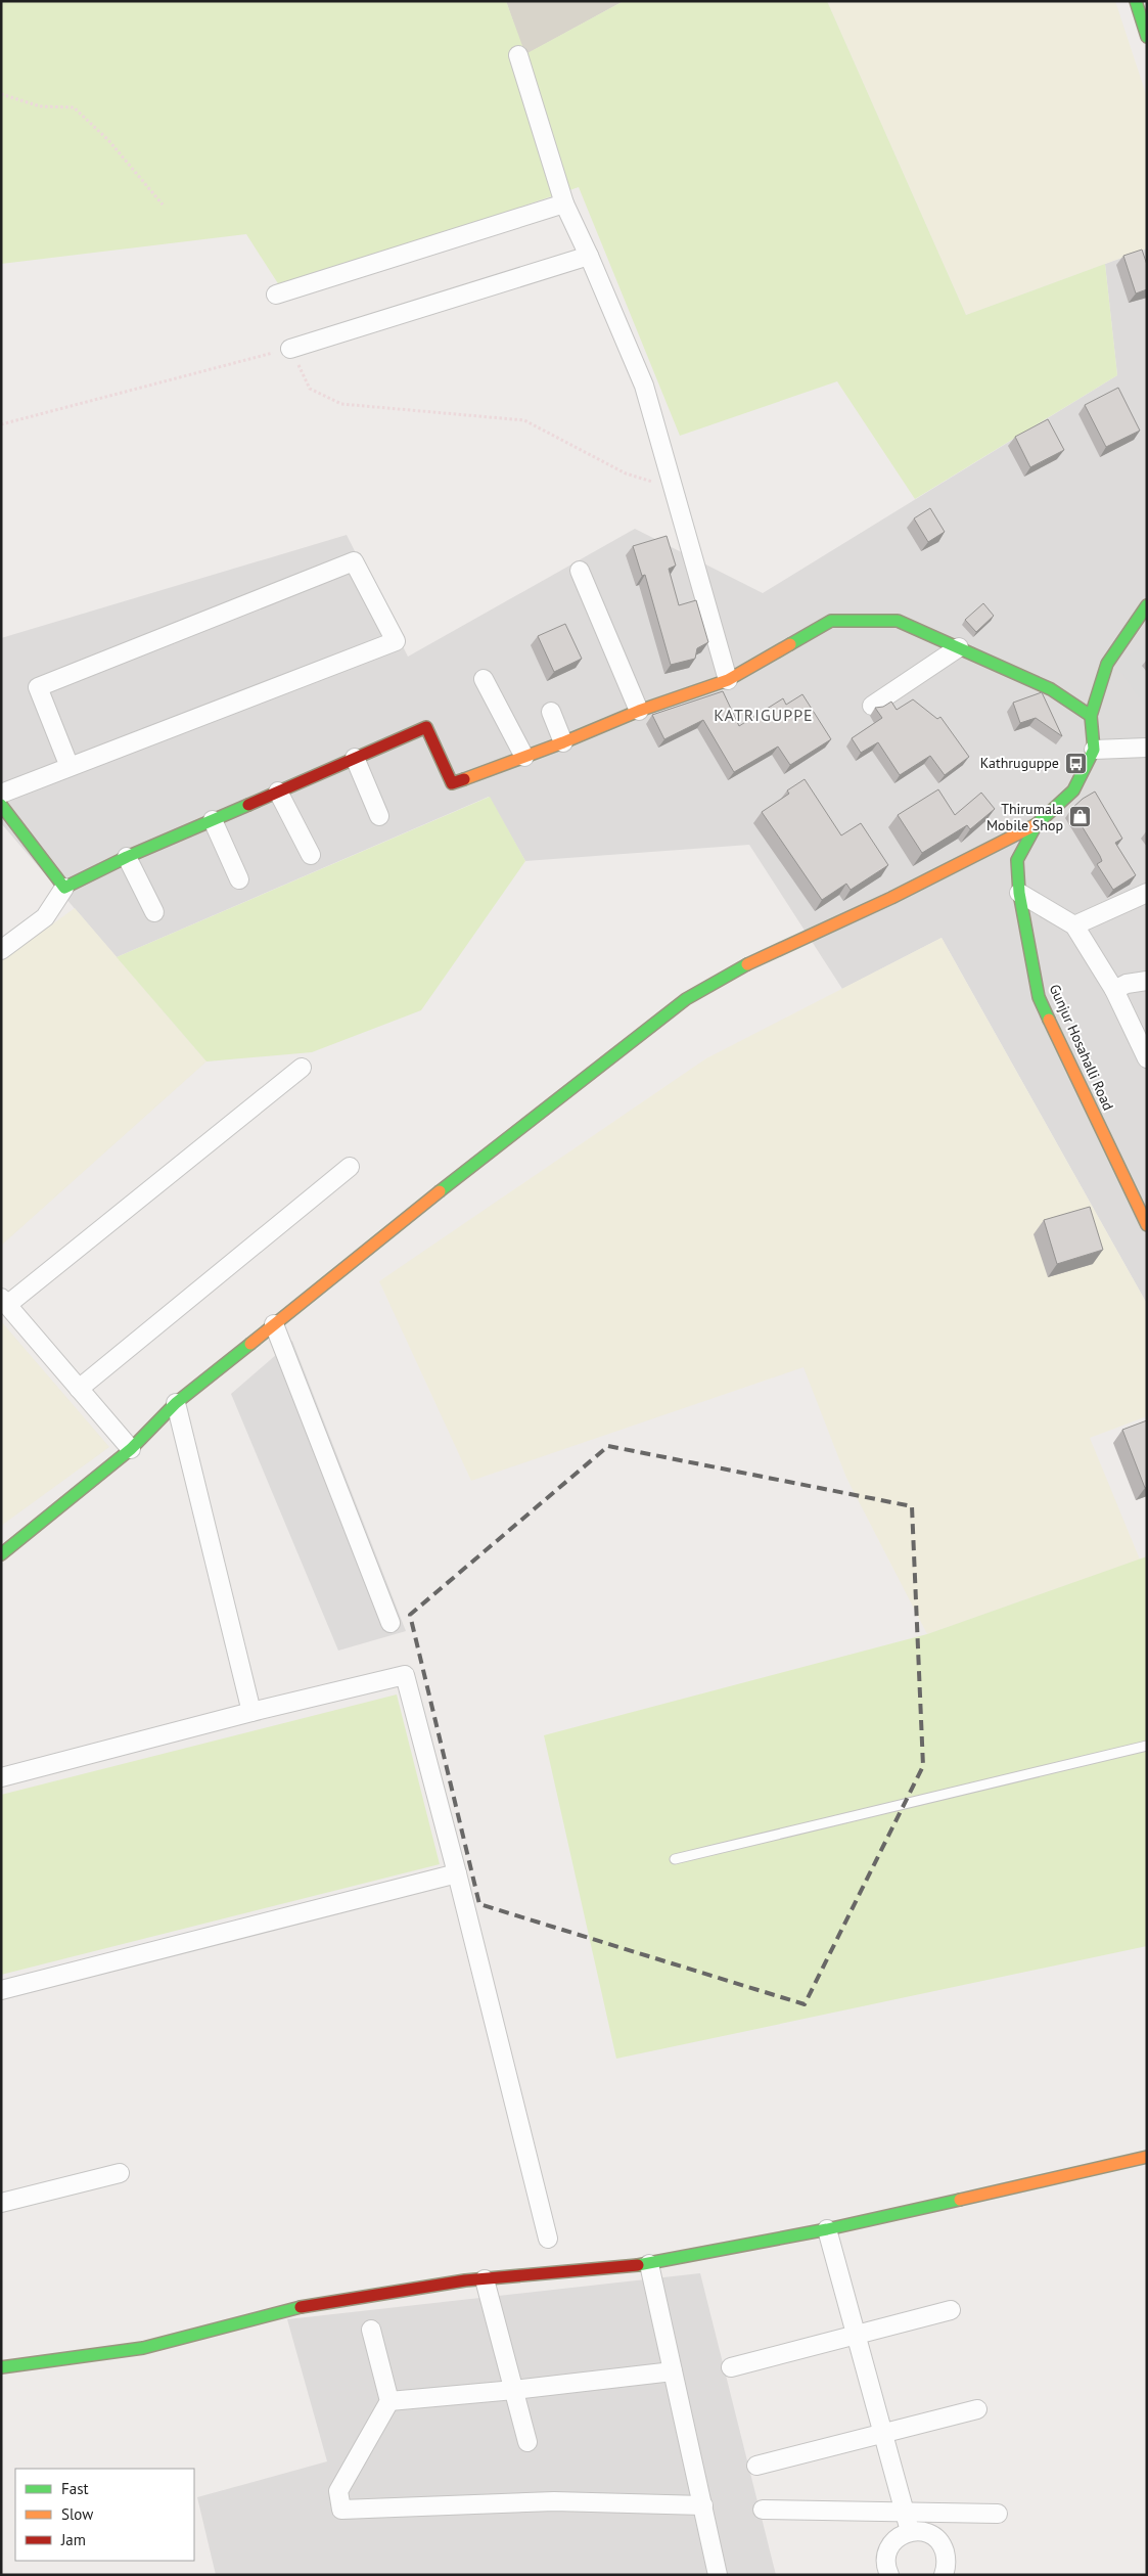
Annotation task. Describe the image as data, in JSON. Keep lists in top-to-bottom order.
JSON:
{
  "streets": {
    "street": ["Gunjur Hosahalli Road"]
  },
  "districts": ["KATRIGUPPE"],
  "places": {
    "bus stop": ["Kathruguppe"],
    "shop": ["Thirumala Mobile Shop"]
  },
  "legend": ["Fast", "Slow", "Jam"]
}
